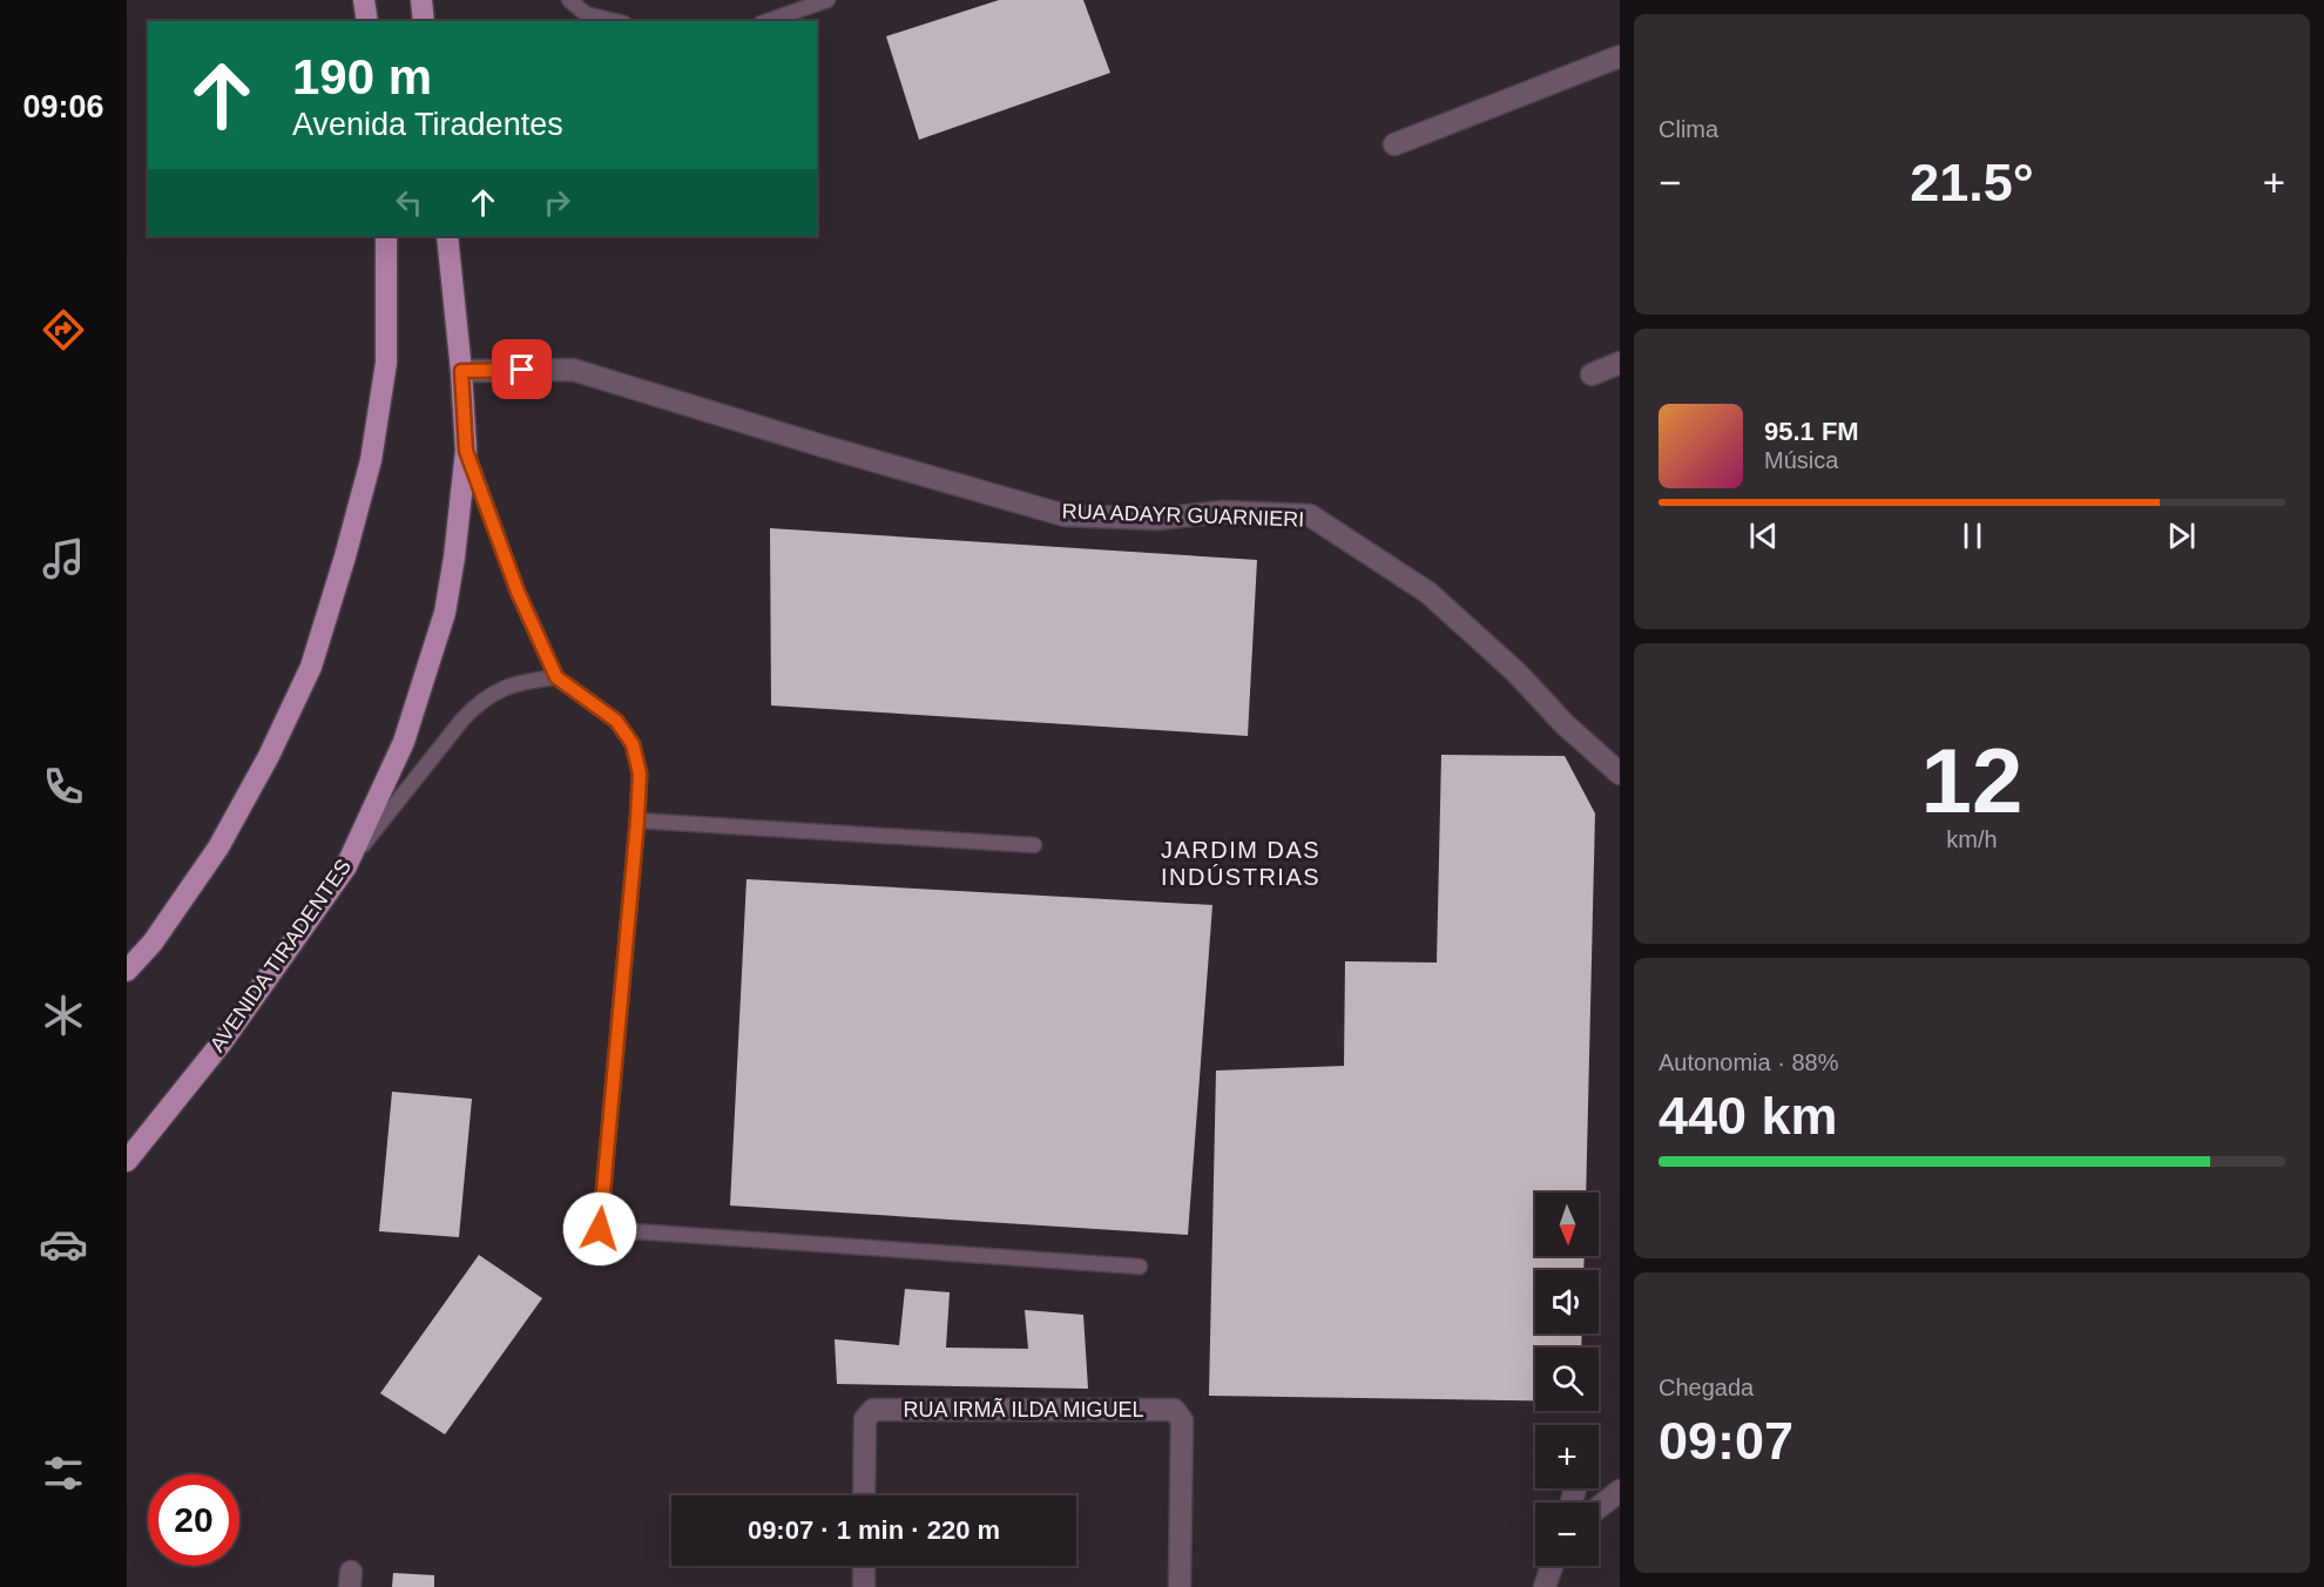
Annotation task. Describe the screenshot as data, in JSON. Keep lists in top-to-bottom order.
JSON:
{
  "streets": {
    "main road": ["AVENIDA TIRADENTES"],
    "street": ["RUA ADAYR GUARNIERI", "RUA IRMÃ ILDA MIGUEL"]
  },
  "crossings": [
    ["RUA ADAYR GUARNIERI", "AVENIDA TIRADENTES"]
  ],
  "districts": ["JARDIM DAS INDÚSTRIAS"],
  "north": "bottom",
  "page": {
    "tabs": "09:06",
    "tile": [
      "Clima",
      ["12", "km/h"],
      ["Autonomia · 88%", "440 km"],
      ["Chegada", "09:07"]
    ],
    "turn": ["190 m", "Avenida Tiradentes"],
    "heat": ["−", "21.5°", "+"],
    "song": ["95.1 FM", "Música"],
    "map_buttons": ["+", "−"],
    "limit": "20",
    "trip": "09:07 · 1 min · 220 m"
  }
}
